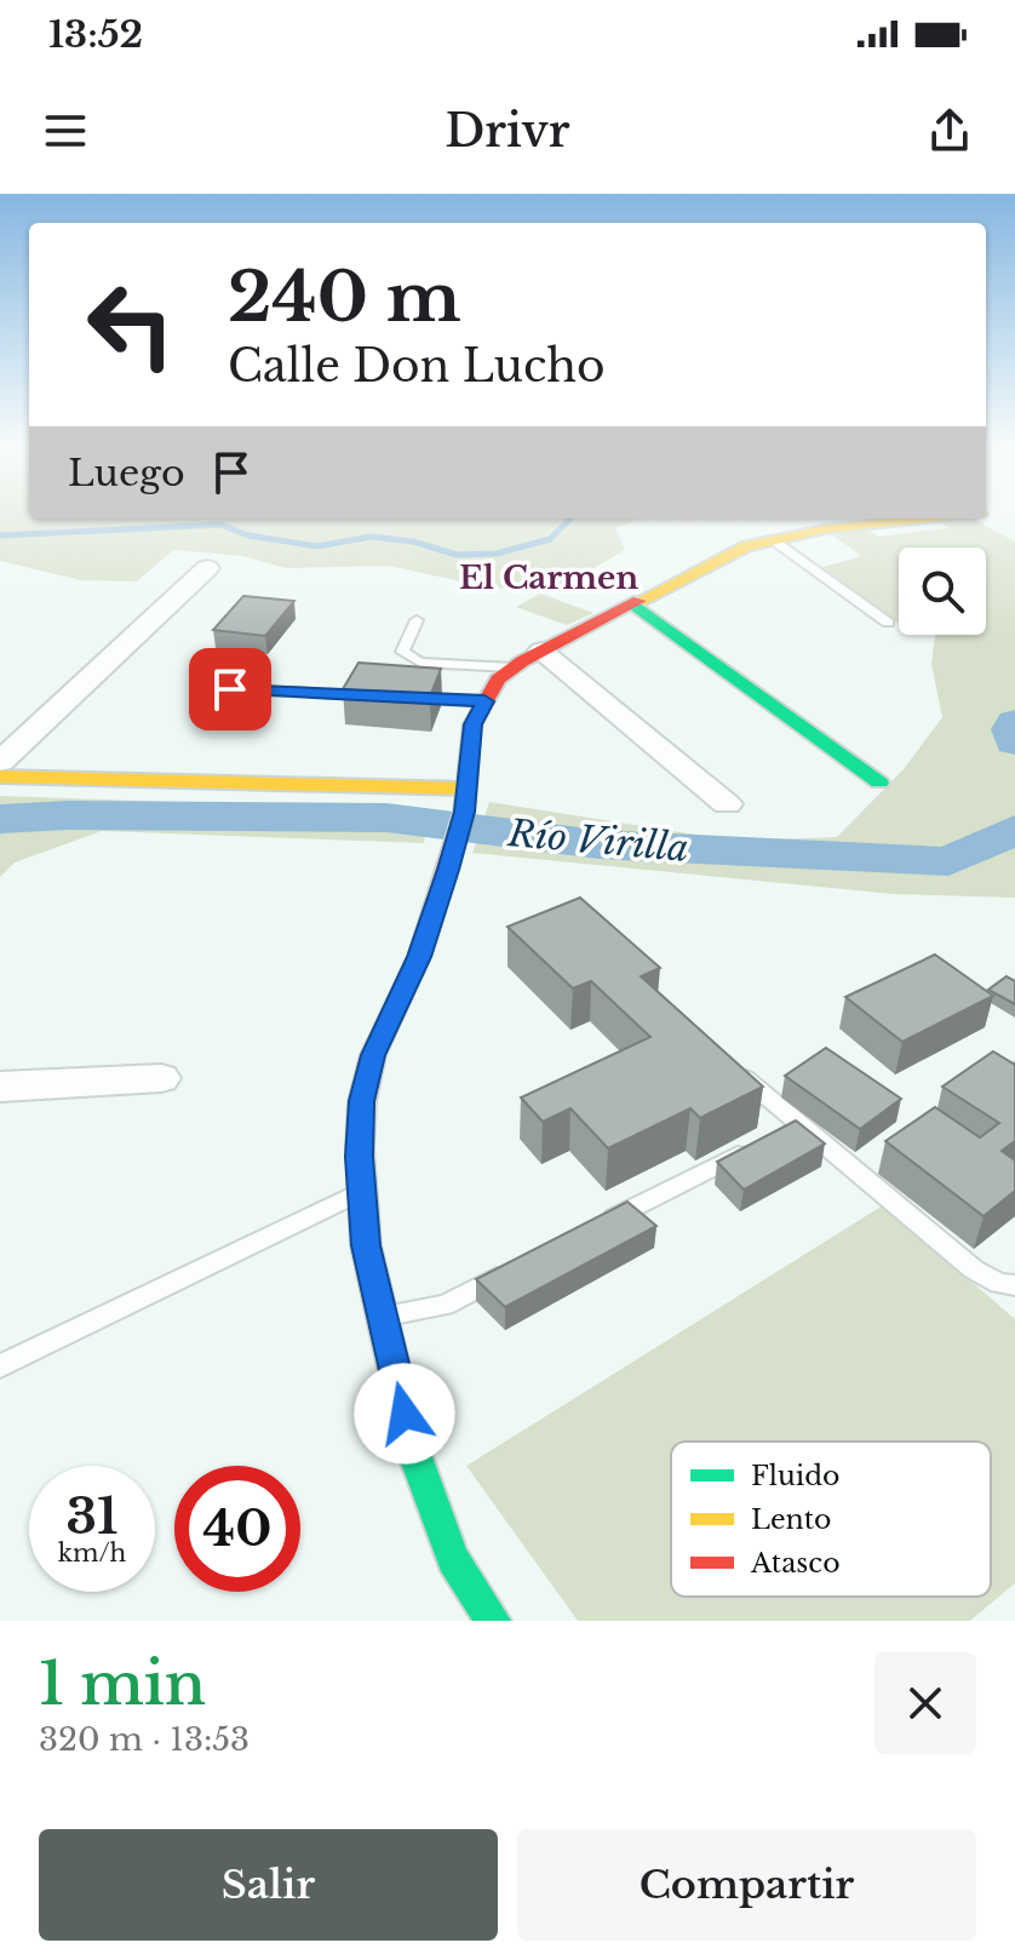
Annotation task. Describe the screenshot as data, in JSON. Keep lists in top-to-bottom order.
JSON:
{
  "districts": ["El Carmen"],
  "water": ["Río Virilla"],
  "legend": ["Fluido", "Lento", "Atasco"],
  "page": {
    "status": "13:52",
    "header": "Drivr",
    "turn": ["240 m", "Calle Don Lucho"],
    "then": "Luego",
    "speed": "31 km/h",
    "limit": "40",
    "heading": ["1 min", "320 m · 13:53"],
    "buttons": ["Salir", "Compartir"]
  }
}
